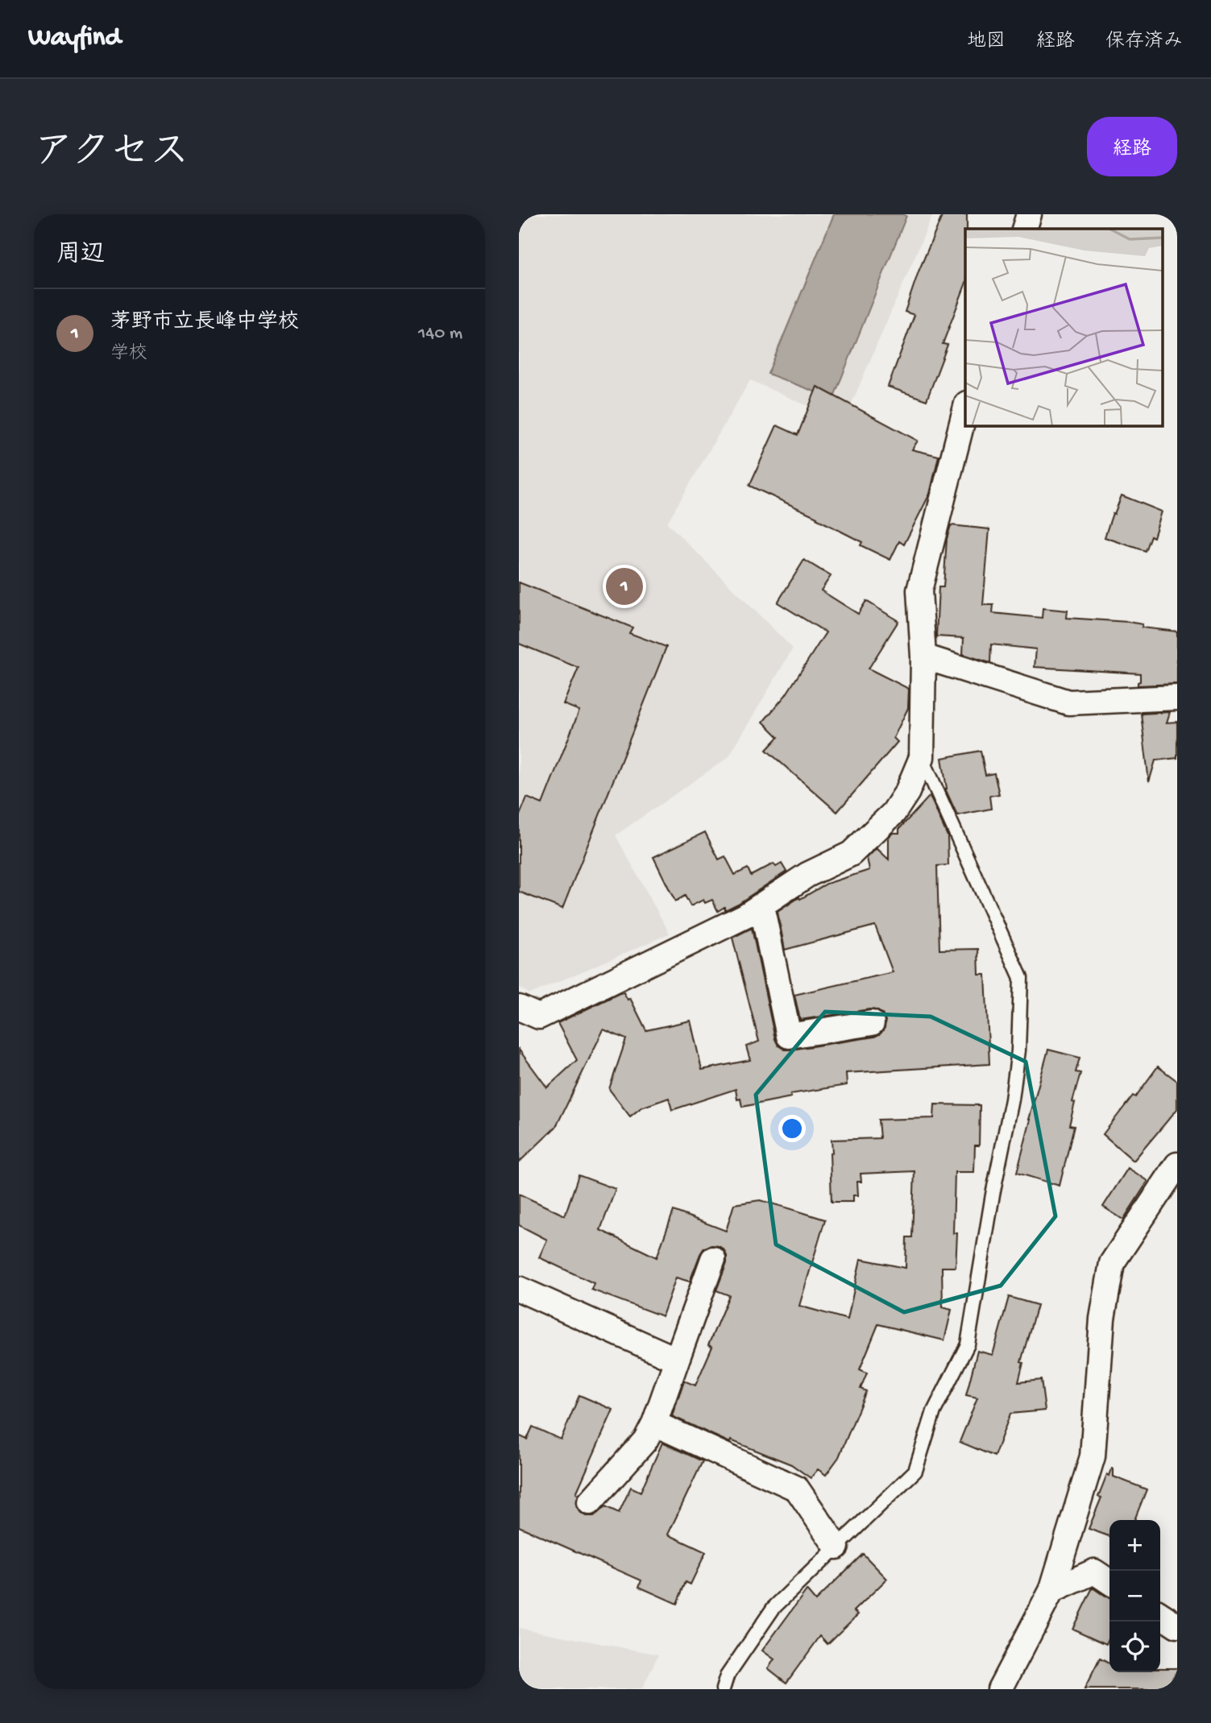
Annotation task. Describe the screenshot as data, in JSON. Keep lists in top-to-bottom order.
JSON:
{
  "page": {
    "header": "Wayfind",
    "nav": ["地図", "経路", "保存済み"],
    "title": "アクセス",
    "buttons": "経路",
    "heading": "周辺",
    "list": [
      {
        "mark": "1",
        "name": "茅野市立長峰中学校",
        "note": "学校",
        "value": "140 m"
      }
    ],
    "pins": "1",
    "map_buttons": ["+", "−"]
  }
}
